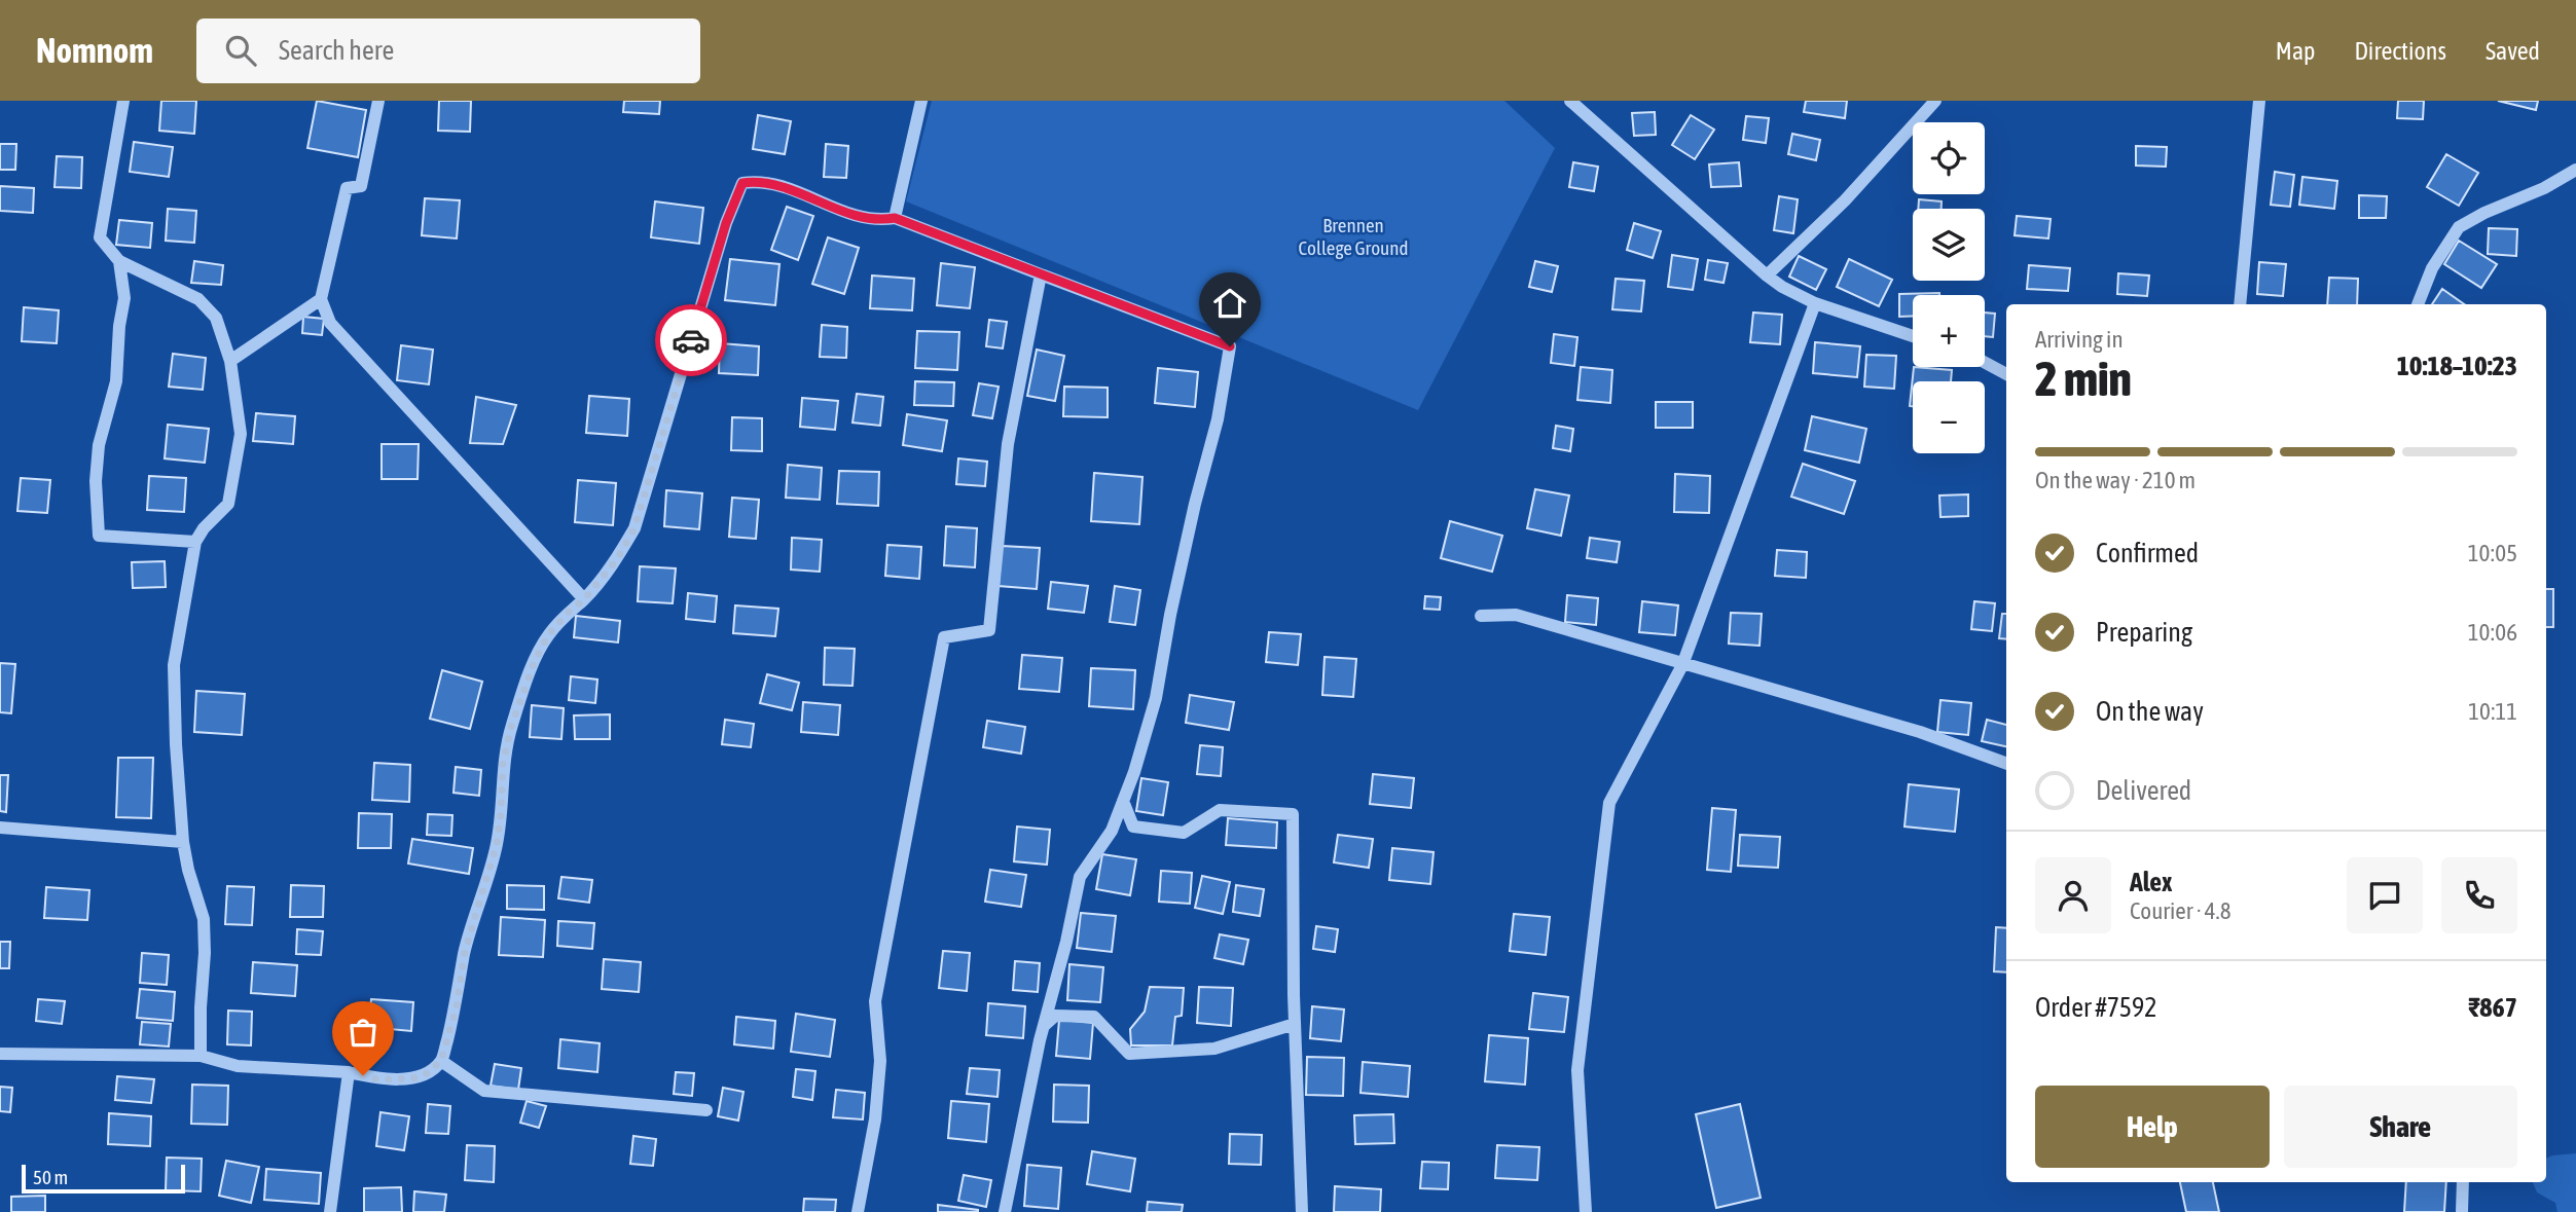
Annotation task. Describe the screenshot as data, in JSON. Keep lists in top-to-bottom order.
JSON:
{
  "parks": ["Brennen College Ground"],
  "scale_bar": "50 m",
  "page": {
    "header": "Nomnom",
    "search": "Search here",
    "nav": ["Map", "Directions", "Saved"],
    "map_buttons": ["+", "−"],
    "heading": ["2 min", "Arriving in", "10:18–10:23"],
    "panel": [
      "Alex",
      "Courier · 4.8",
      "Order #7592",
      "₹867"
    ],
    "bar": "On the way · 210 m",
    "list": [
      ["Confirmed", "10:05"],
      ["Preparing", "10:06"],
      ["On the way", "10:11"],
      "Delivered"
    ],
    "buttons": ["Help", "Share"],
    "scale": "50 m"
  }
}
